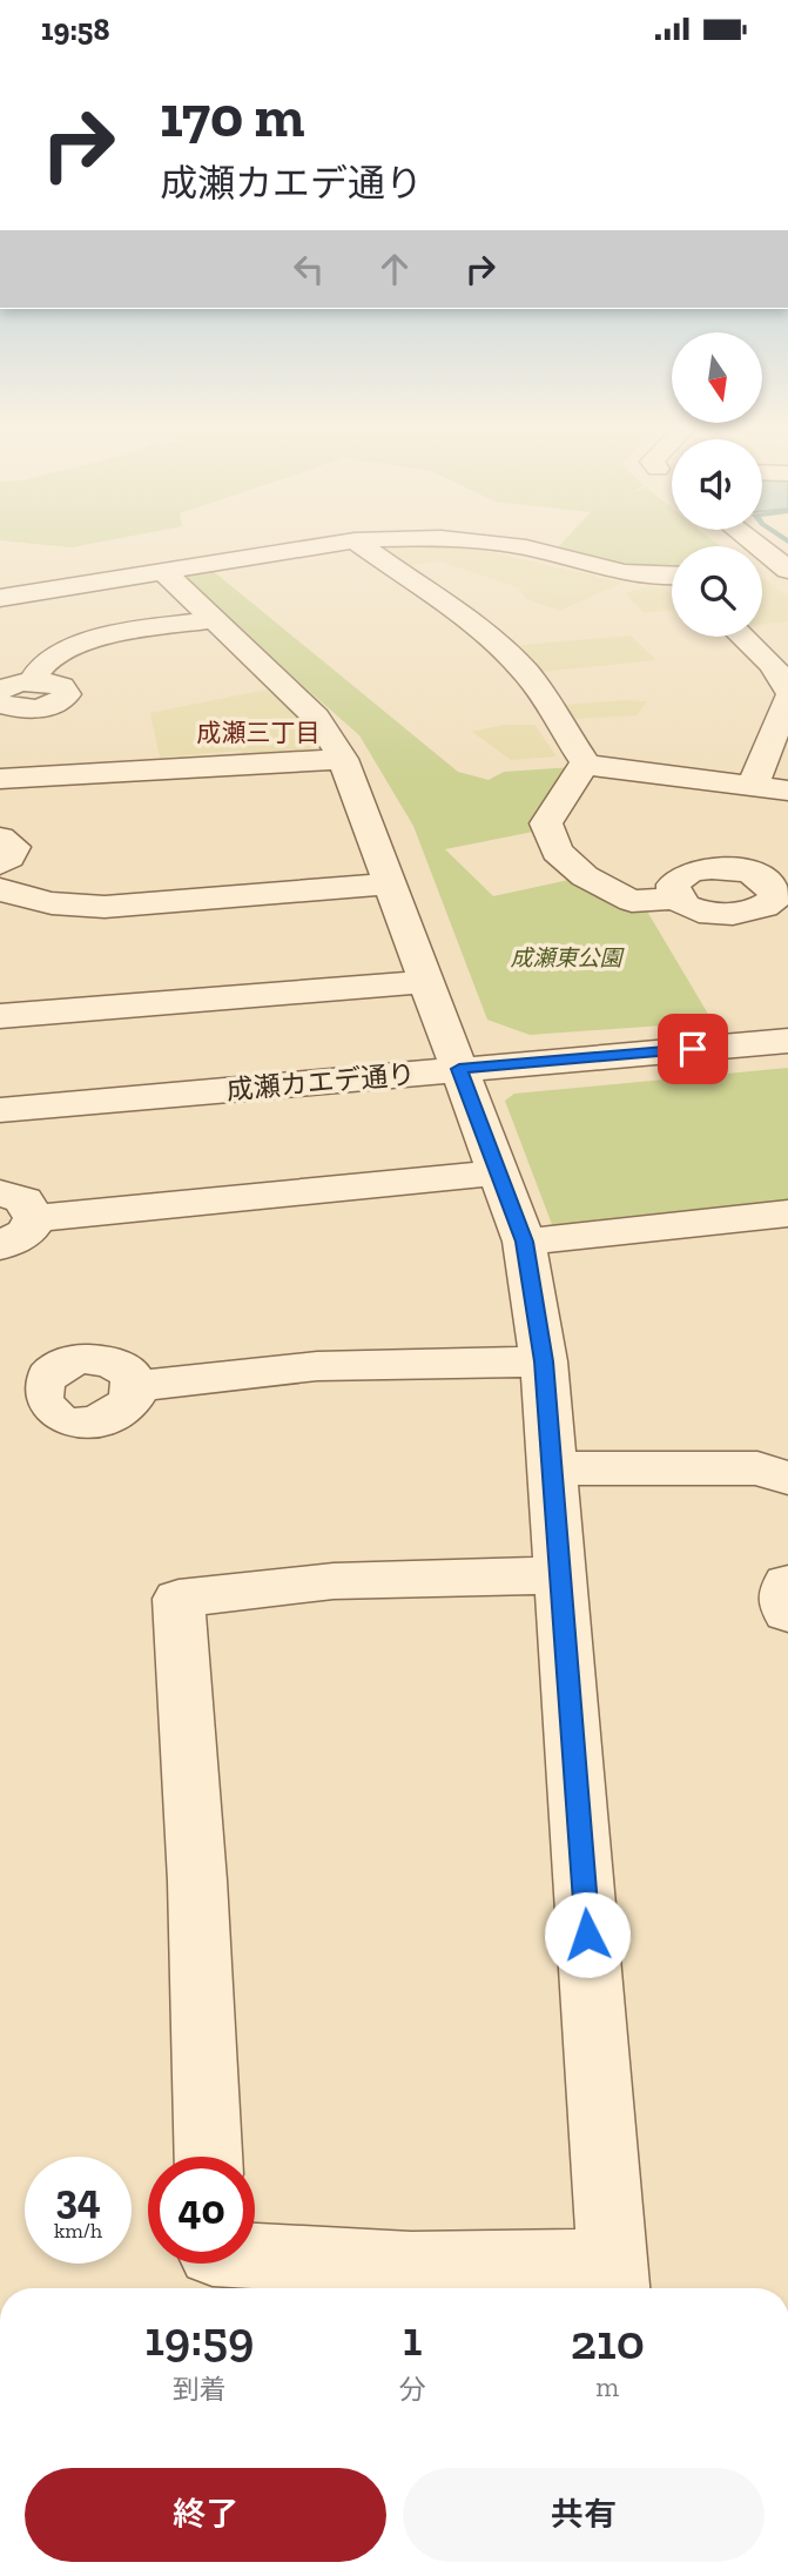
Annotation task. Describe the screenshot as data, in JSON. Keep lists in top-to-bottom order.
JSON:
{
  "streets": {
    "street": ["成瀬カエデ通り"]
  },
  "districts": ["成瀬三丁目"],
  "parks": ["成瀬東公園"],
  "north": "bottom",
  "page": {
    "status": "19:58",
    "turn": ["170 m", "成瀬カエデ通り"],
    "speed": "34 km/h",
    "limit": "40",
    "eta": [
      "19:59",
      "到着",
      "1",
      "分",
      "210",
      "m"
    ],
    "buttons": ["終了", "共有"]
  }
}
